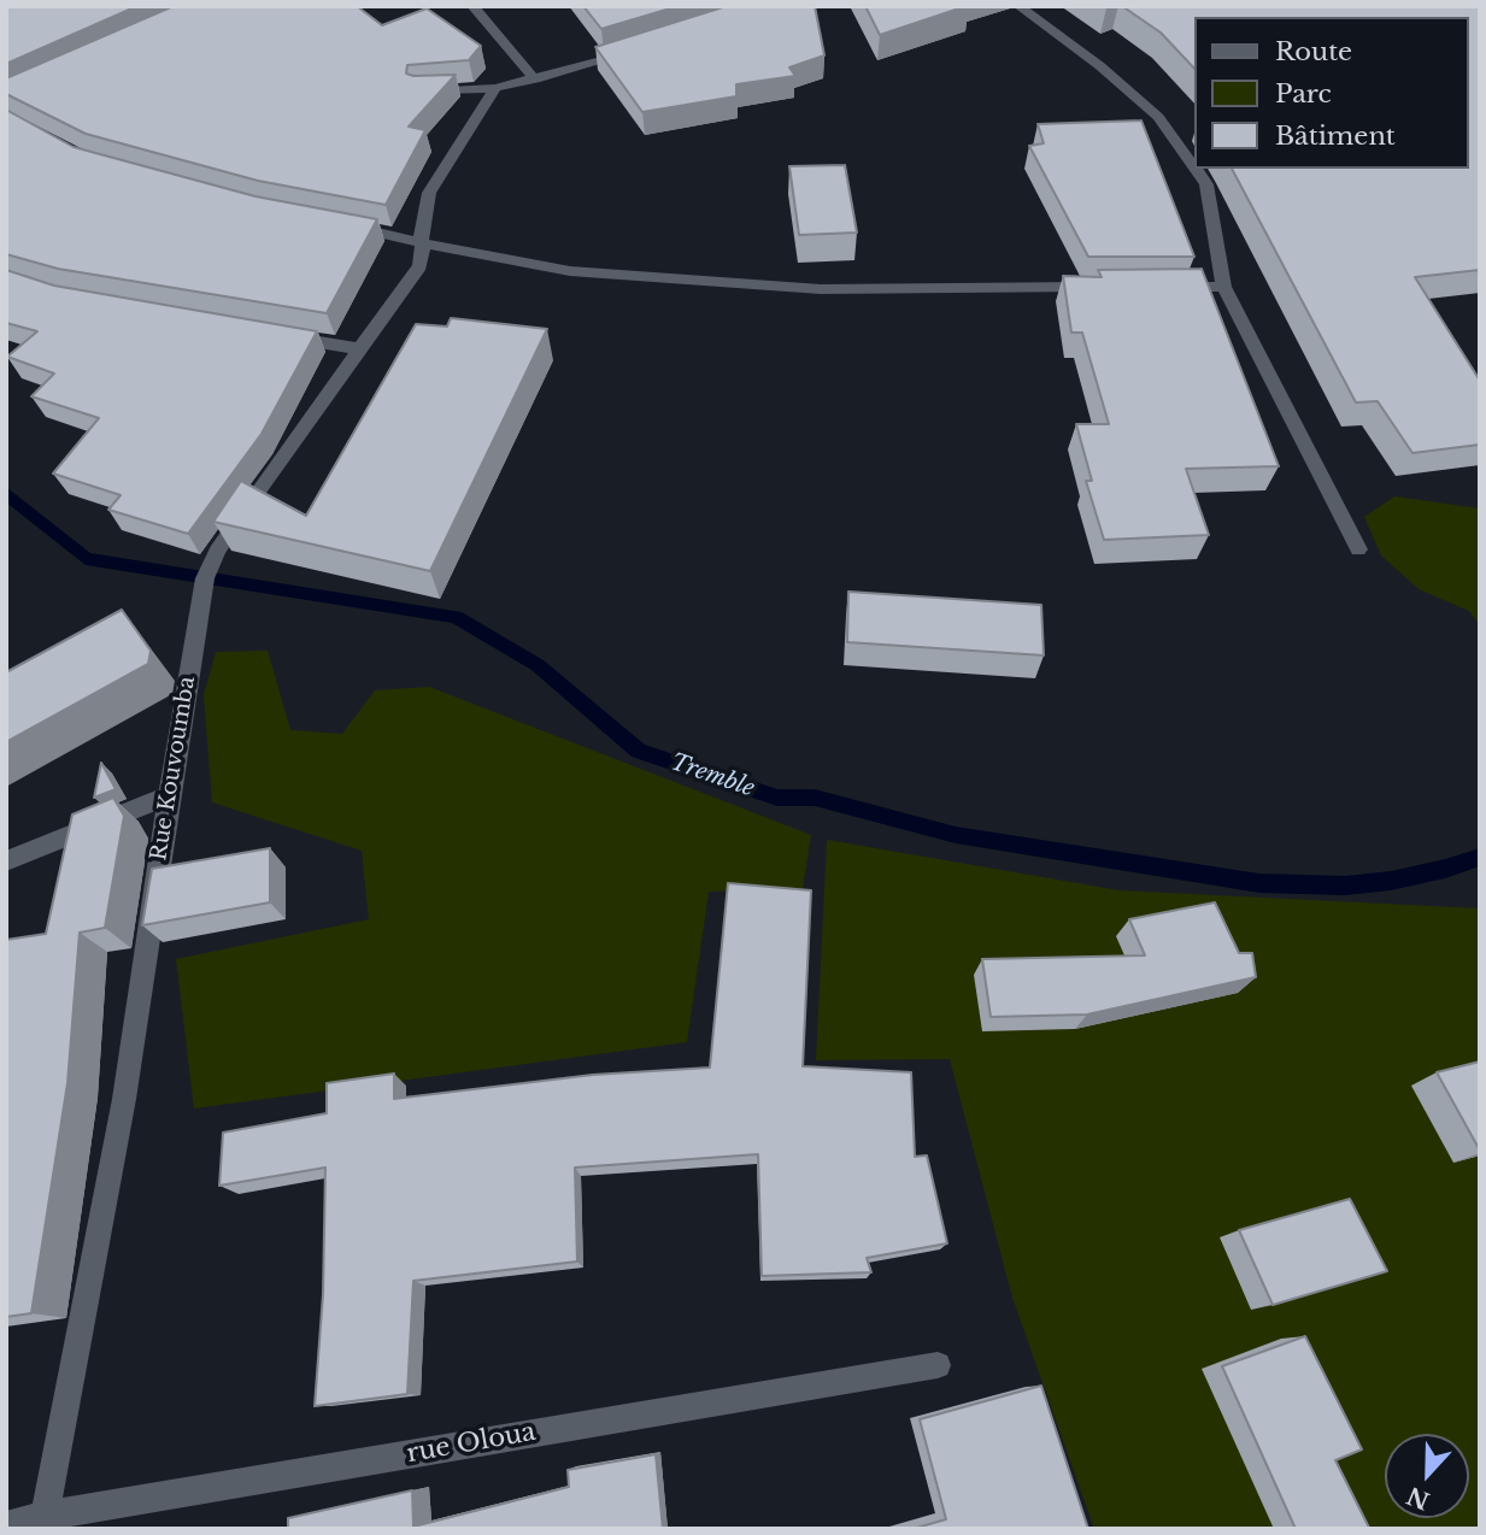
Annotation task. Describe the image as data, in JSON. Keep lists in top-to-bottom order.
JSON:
{
  "streets": {
    "street": ["Rue Kouvoumba", "rue Oloua"]
  },
  "crossings": [
    ["Rue Kouvoumba", "rue Oloua"]
  ],
  "water": ["Tremble"],
  "legend": ["Route", "Parc", "Bâtiment"],
  "north": "bottom"
}
